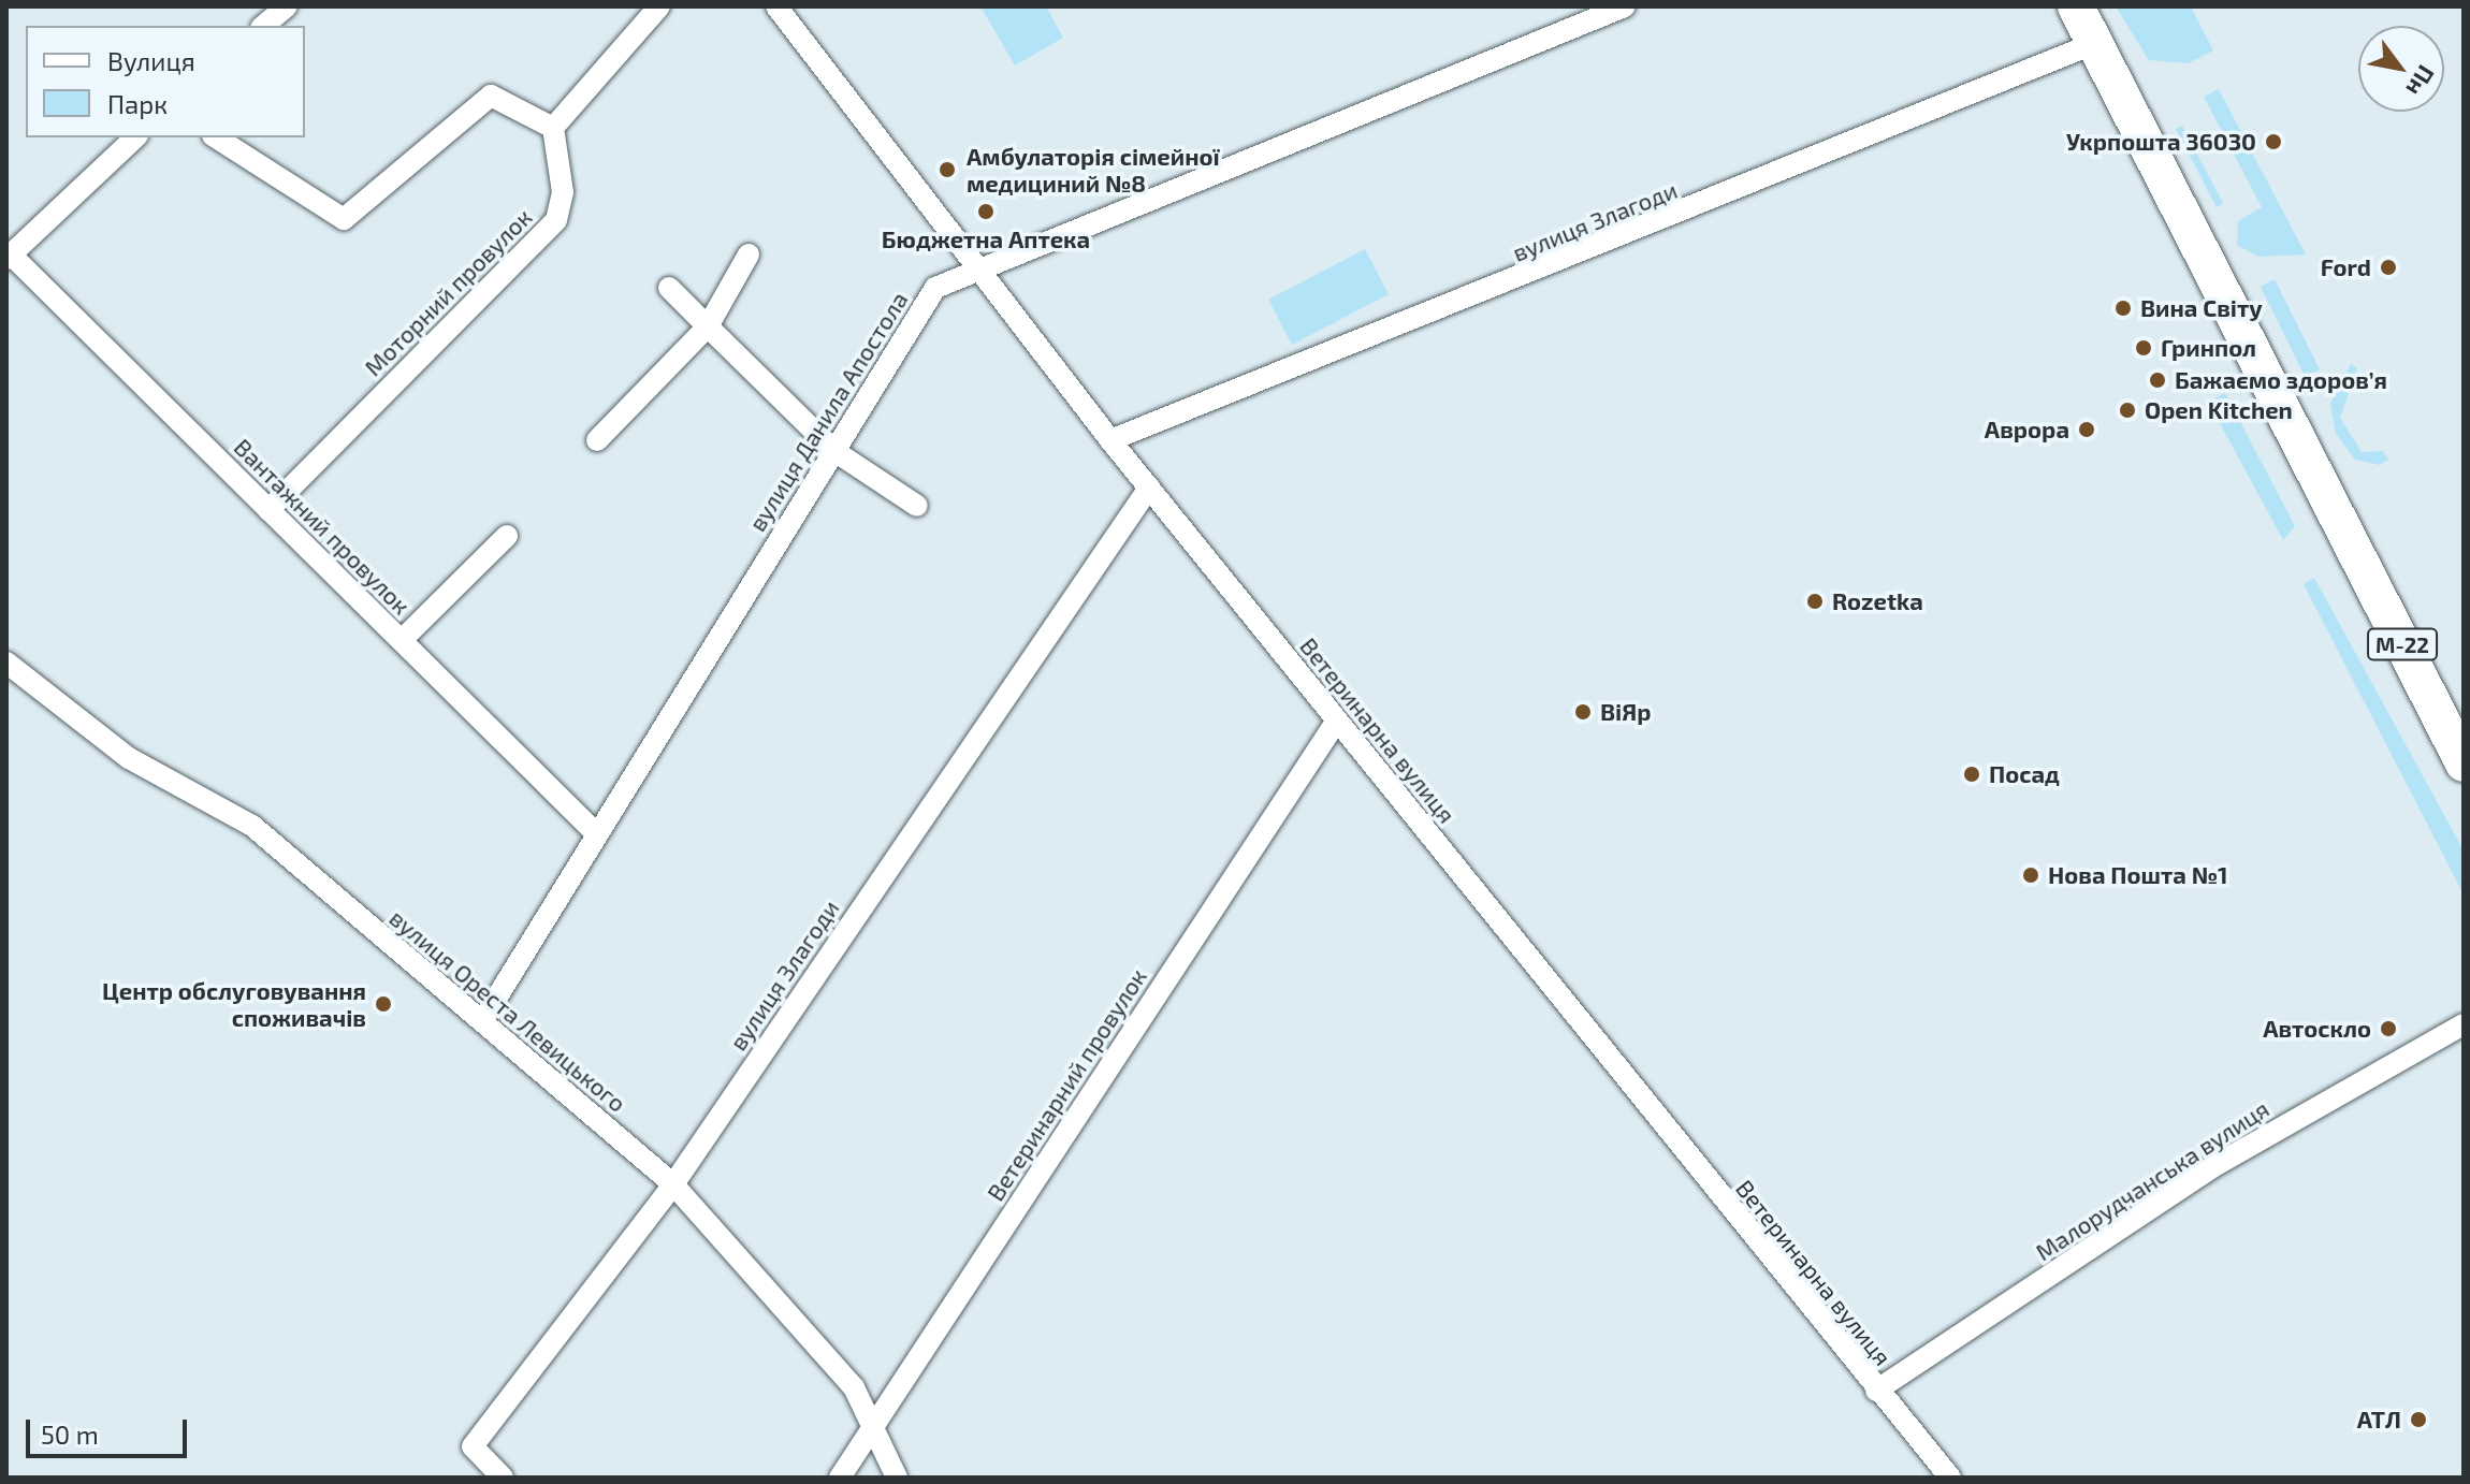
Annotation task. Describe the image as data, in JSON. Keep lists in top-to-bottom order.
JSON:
{
  "streets": {
    "highway": ["М-22"],
    "street": [
      "вулиця Злагоди",
      "Моторний провулок",
      "вулиця Данила Апостола",
      "Вантажний провулок",
      "Ветеринарна вулиця",
      "вулиця Ореста Левицького",
      "Ветеринарний провулок",
      "Малорудчанська вулиця"
    ]
  },
  "crossings": [
    ["вулиця Злагоди", "М-22"],
    ["вулиця Злагоди", "Ветеринарна вулиця"],
    ["вулиця Злагоди", "вулиця Ореста Левицького"],
    ["Моторний провулок", "Вантажний провулок"],
    ["вулиця Данила Апостола", "Вантажний провулок"],
    ["вулиця Данила Апостола", "Ветеринарна вулиця"],
    ["вулиця Данила Апостола", "вулиця Ореста Левицького"],
    ["Ветеринарна вулиця", "Ветеринарний провулок"],
    ["Ветеринарна вулиця", "Малорудчанська вулиця"],
    ["вулиця Ореста Левицького", "Ветеринарний провулок"]
  ],
  "places": [
    "Укрпошта 36030",
    "Амбулаторія сімейної медициний №8",
    "Бюджетна Аптека",
    "Ford",
    "Вина Світу",
    "Гринпол",
    "Бажаємо здоровʼя",
    "Open Kitchen",
    "Аврора",
    "Rozetka",
    "ВіЯр",
    "Посад",
    "Нова Пошта №1",
    "Центр обслуговування споживачів",
    "Автоскло",
    "АТЛ"
  ],
  "legend": ["Вулиця", "Парк"],
  "scale_bar": "50 m",
  "north": "bottom right"
}
